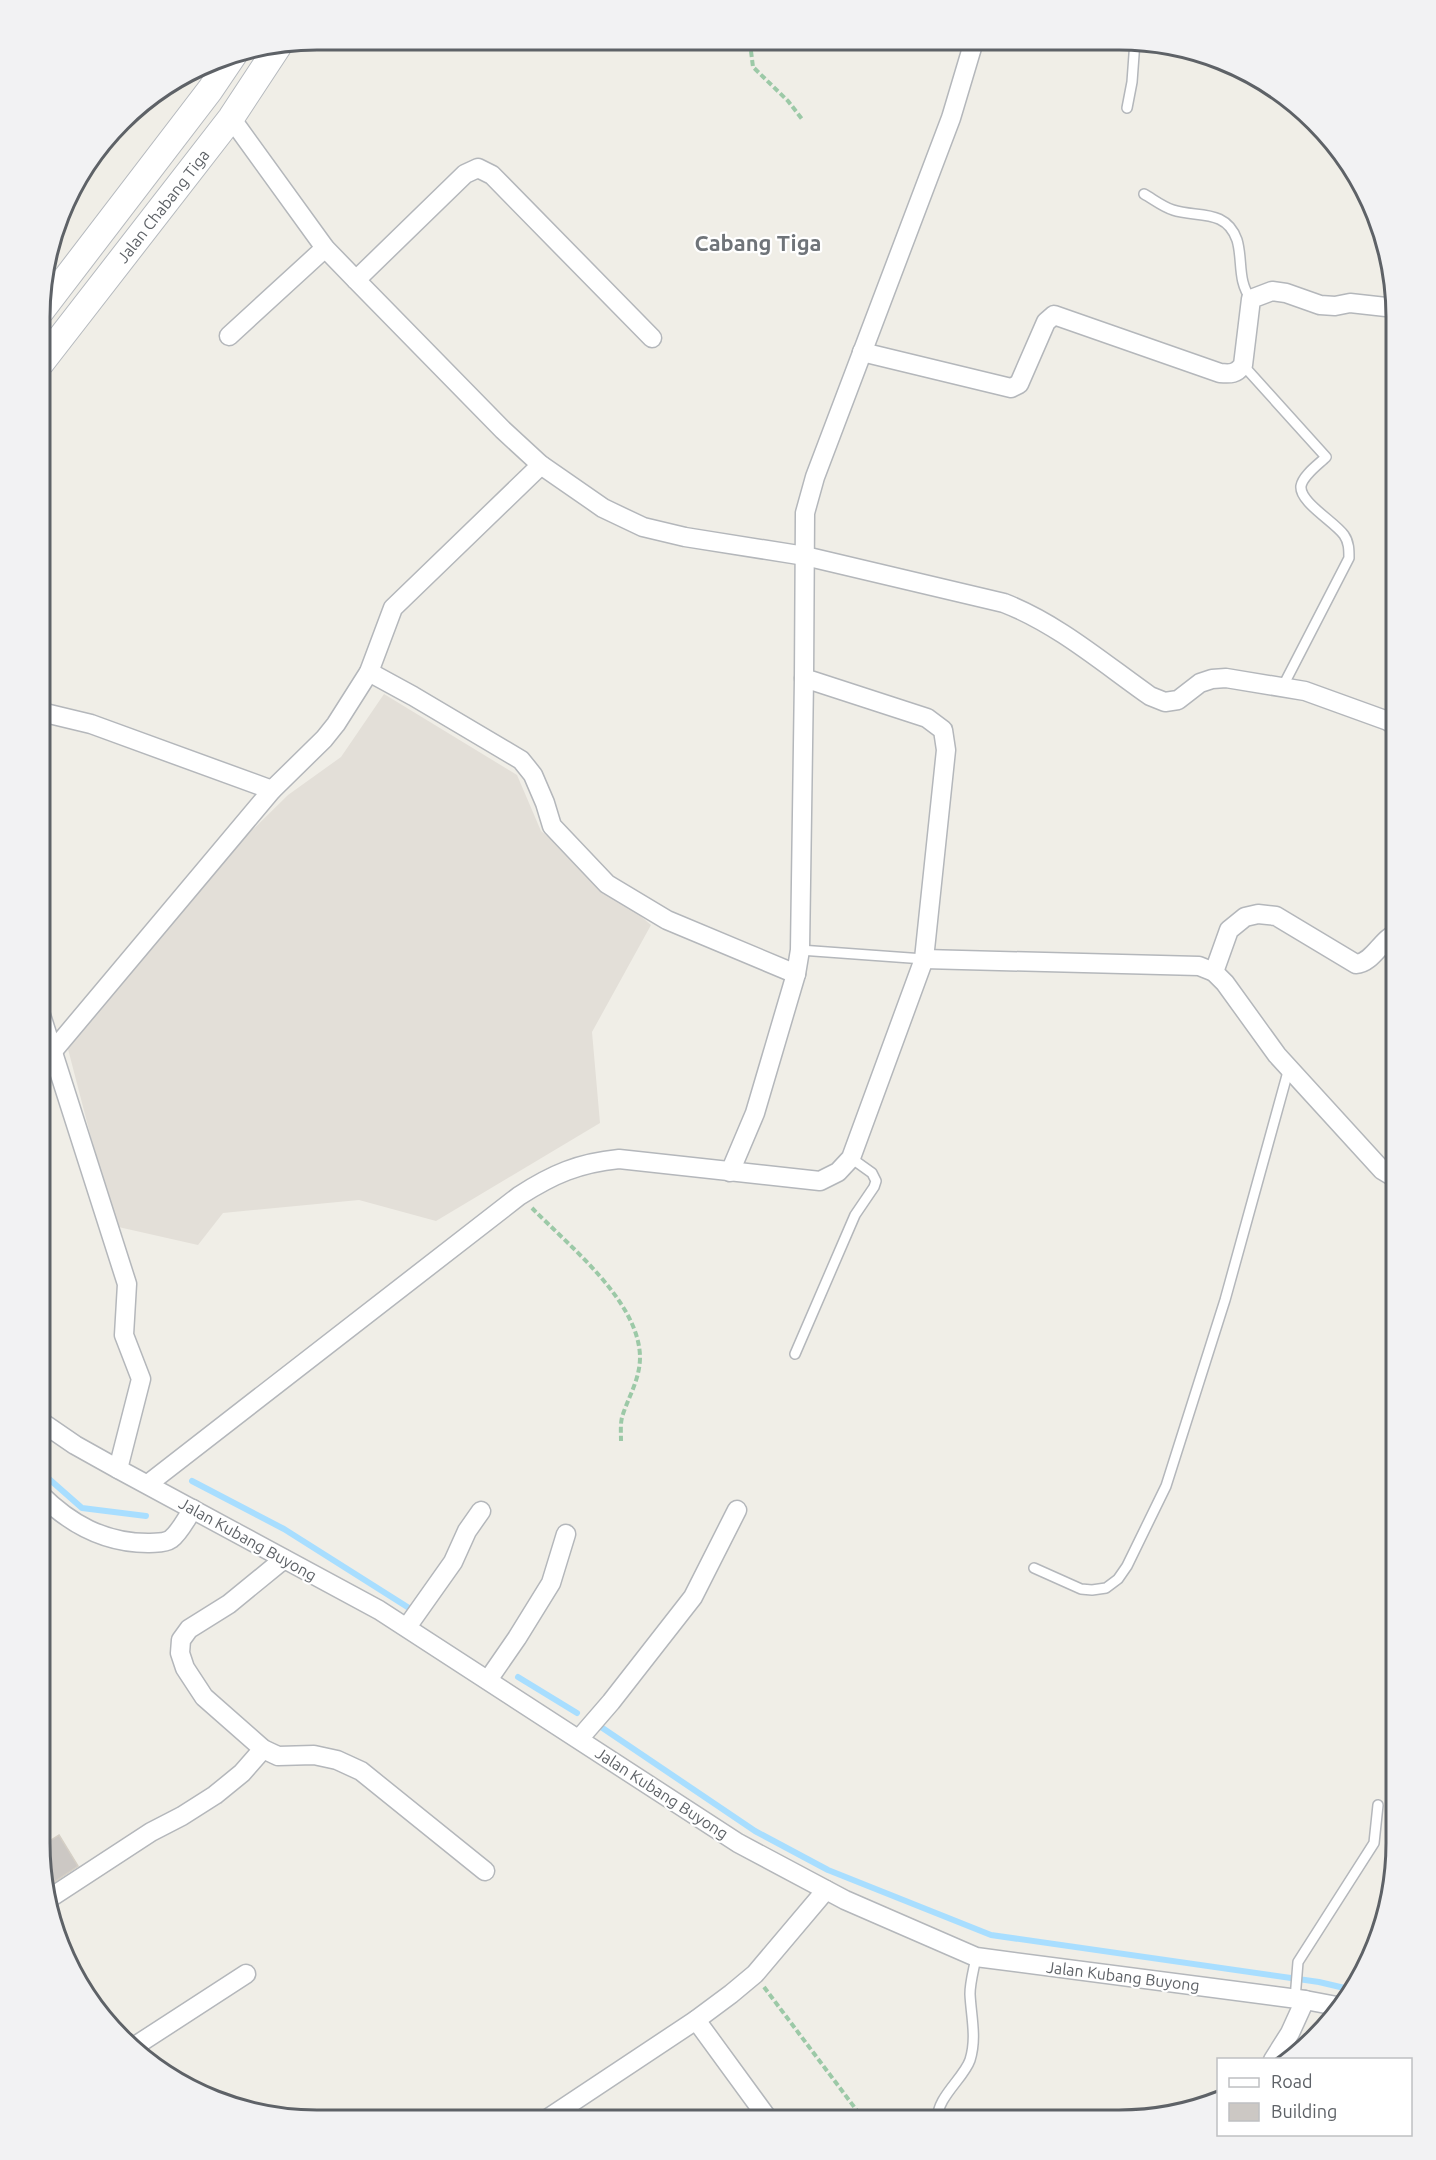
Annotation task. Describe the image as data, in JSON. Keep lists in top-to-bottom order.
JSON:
{
  "streets": {
    "main road": ["Jalan Chabang Tiga"],
    "street": ["Jalan Kubang Buyong"]
  },
  "districts": ["Cabang Tiga"],
  "legend": ["Road", "Building"]
}
